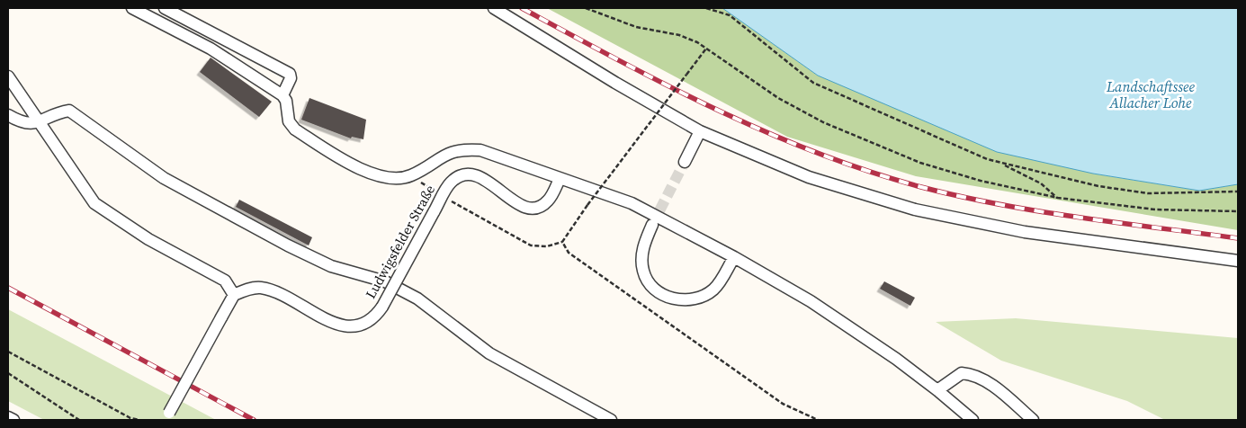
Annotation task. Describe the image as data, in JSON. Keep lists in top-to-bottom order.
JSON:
{
  "streets": {
    "street": ["Ludwigsfelder Straße"]
  },
  "water": ["Landschaftssee Allacher Lohe"]
}
